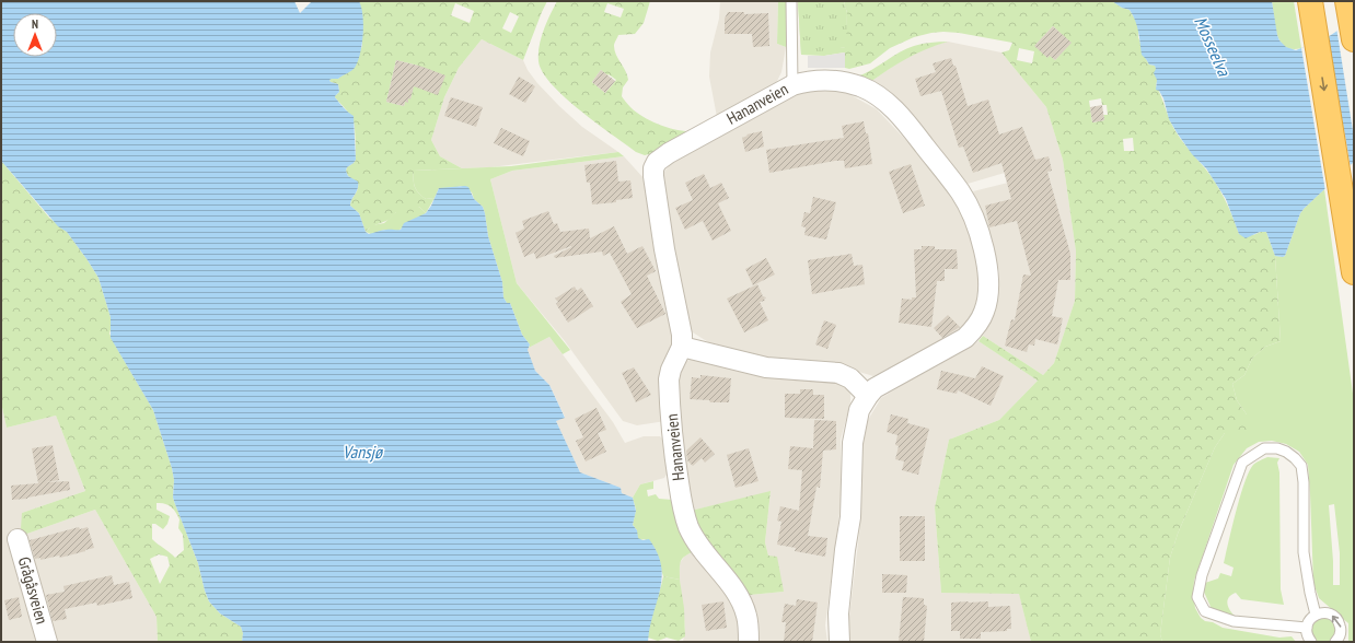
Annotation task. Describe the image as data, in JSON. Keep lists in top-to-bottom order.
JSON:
{
  "streets": {
    "street": ["Hananveien", "Grågåsveien"]
  },
  "water": ["Mosseelva", "Vansjø"],
  "north": "top"
}
